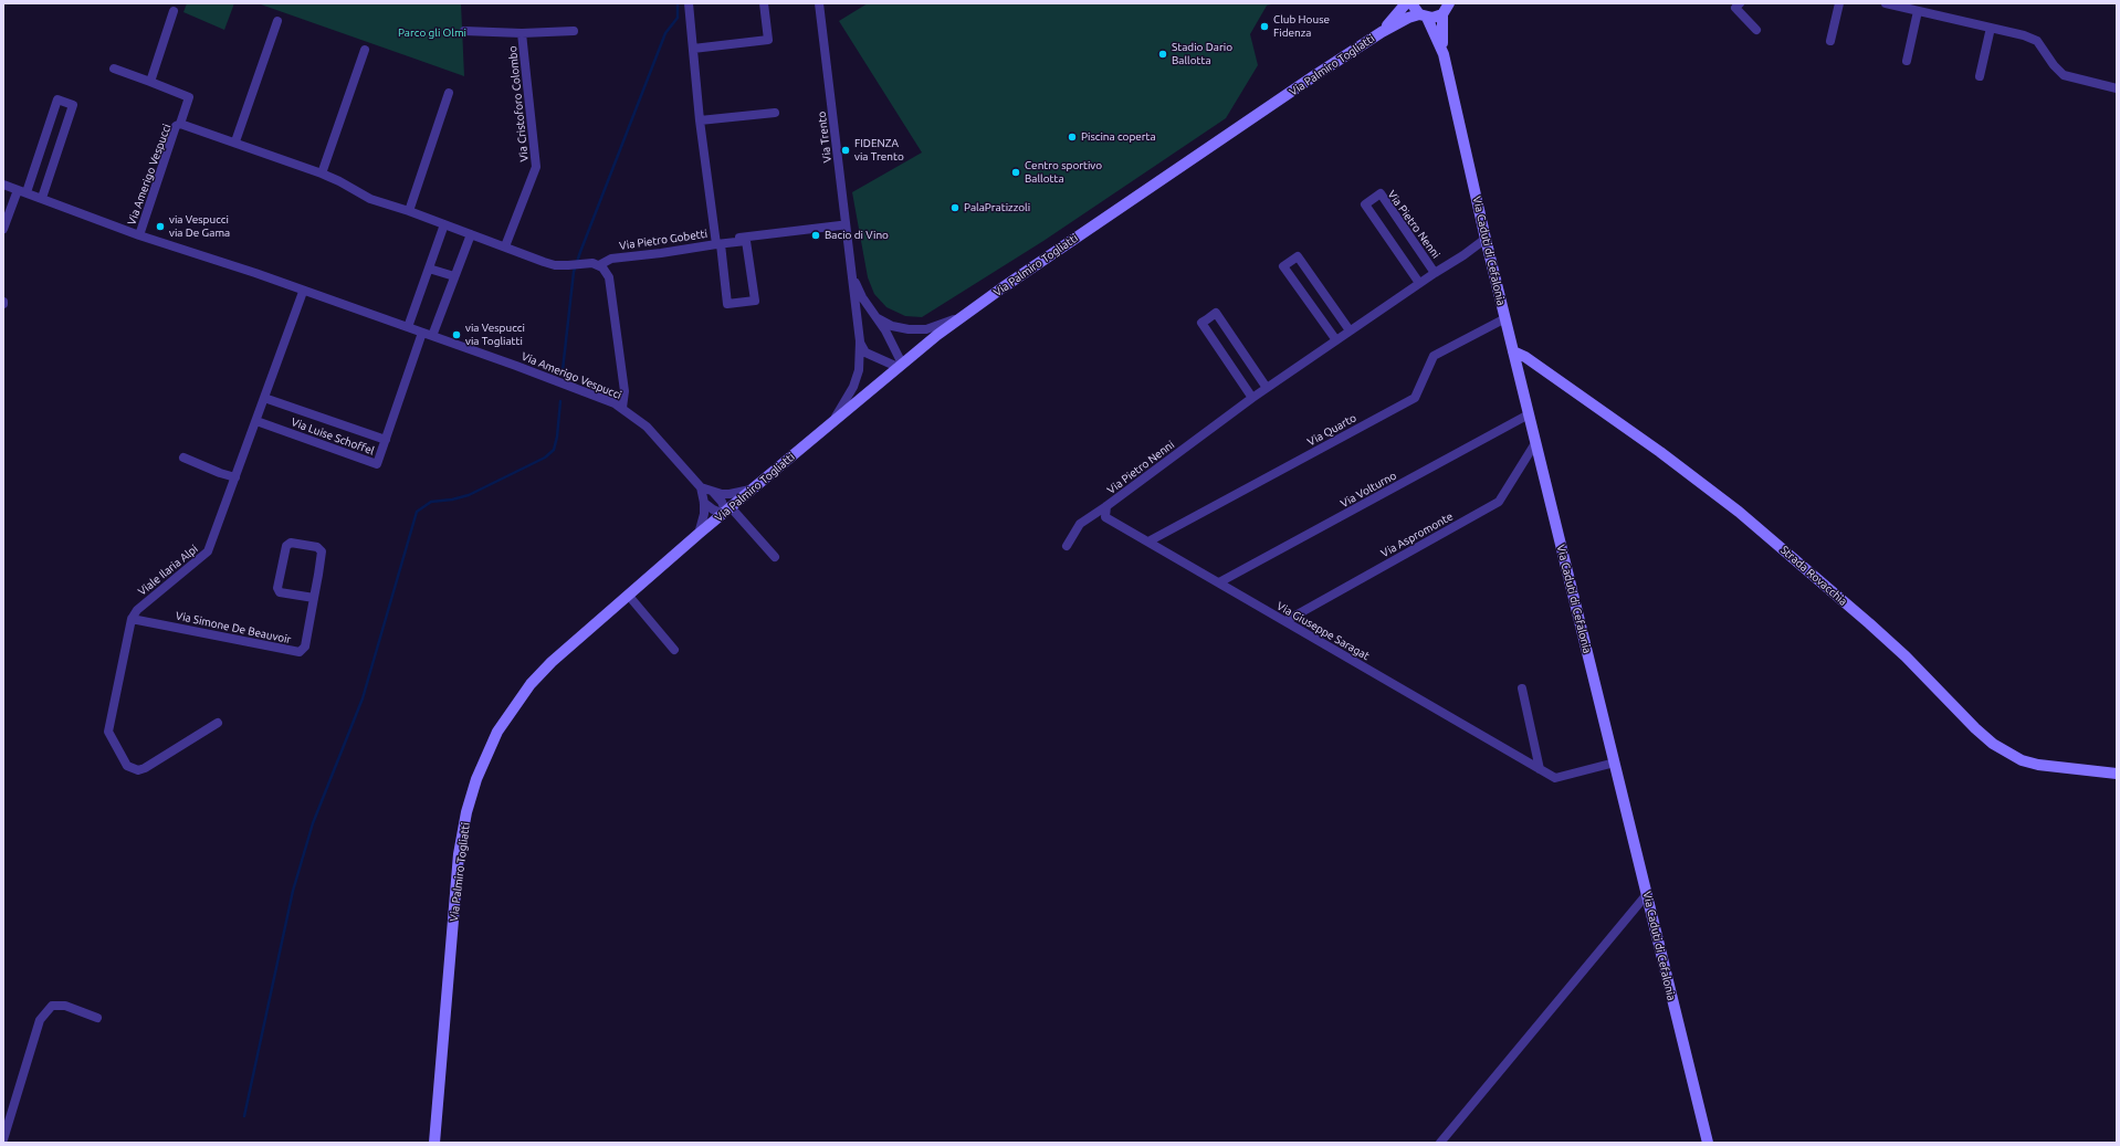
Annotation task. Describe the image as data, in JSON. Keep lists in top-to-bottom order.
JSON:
{
  "streets": {
    "street": [
      "Via Palmiro Togliatti",
      "Via Cristoforo Colombo",
      "Via Trento",
      "Via Amerigo Vespucci",
      "Via Pietro Nenni",
      "Via Pietro Gobetti",
      "Via Caduti di Cefalonia",
      "Via Quarto",
      "Via Luise Schoffel",
      "Via Volturno",
      "Via Aspromonte",
      "Viale Ilaria Alpi",
      "Strada Rovacchia",
      "Via Simone De Beauvoir",
      "Via Giuseppe Saragat"
    ]
  },
  "crossings": [
    ["Via Palmiro Togliatti", "Via Trento"],
    ["Via Palmiro Togliatti", "Via Amerigo Vespucci"],
    ["Via Palmiro Togliatti", "Via Caduti di Cefalonia"],
    ["Via Amerigo Vespucci", "Via Luise Schoffel"],
    ["Via Amerigo Vespucci", "Viale Ilaria Alpi"],
    ["Via Pietro Nenni", "Via Caduti di Cefalonia"],
    ["Via Pietro Nenni", "Via Giuseppe Saragat"],
    ["Via Caduti di Cefalonia", "Via Quarto"],
    ["Via Caduti di Cefalonia", "Via Volturno"],
    ["Via Caduti di Cefalonia", "Via Aspromonte"],
    ["Via Caduti di Cefalonia", "Strada Rovacchia"],
    ["Via Caduti di Cefalonia", "Via Giuseppe Saragat"],
    ["Via Quarto", "Via Giuseppe Saragat"],
    ["Via Luise Schoffel", "Viale Ilaria Alpi"],
    ["Via Volturno", "Via Giuseppe Saragat"],
    ["Via Aspromonte", "Via Giuseppe Saragat"],
    ["Viale Ilaria Alpi", "Via Simone De Beauvoir"]
  ],
  "parks": ["Parco gli Olmi"],
  "places": [
    "Club House Fidenza",
    "Stadio Dario Ballotta",
    "Piscina coperta",
    "FIDENZA via Trento",
    "Centro sportivo Ballotta",
    "PalaPratizzoli",
    "via Vespucci via De Gama",
    "Bacio di Vino",
    "via Vespucci via Togliatti"
  ]
}
